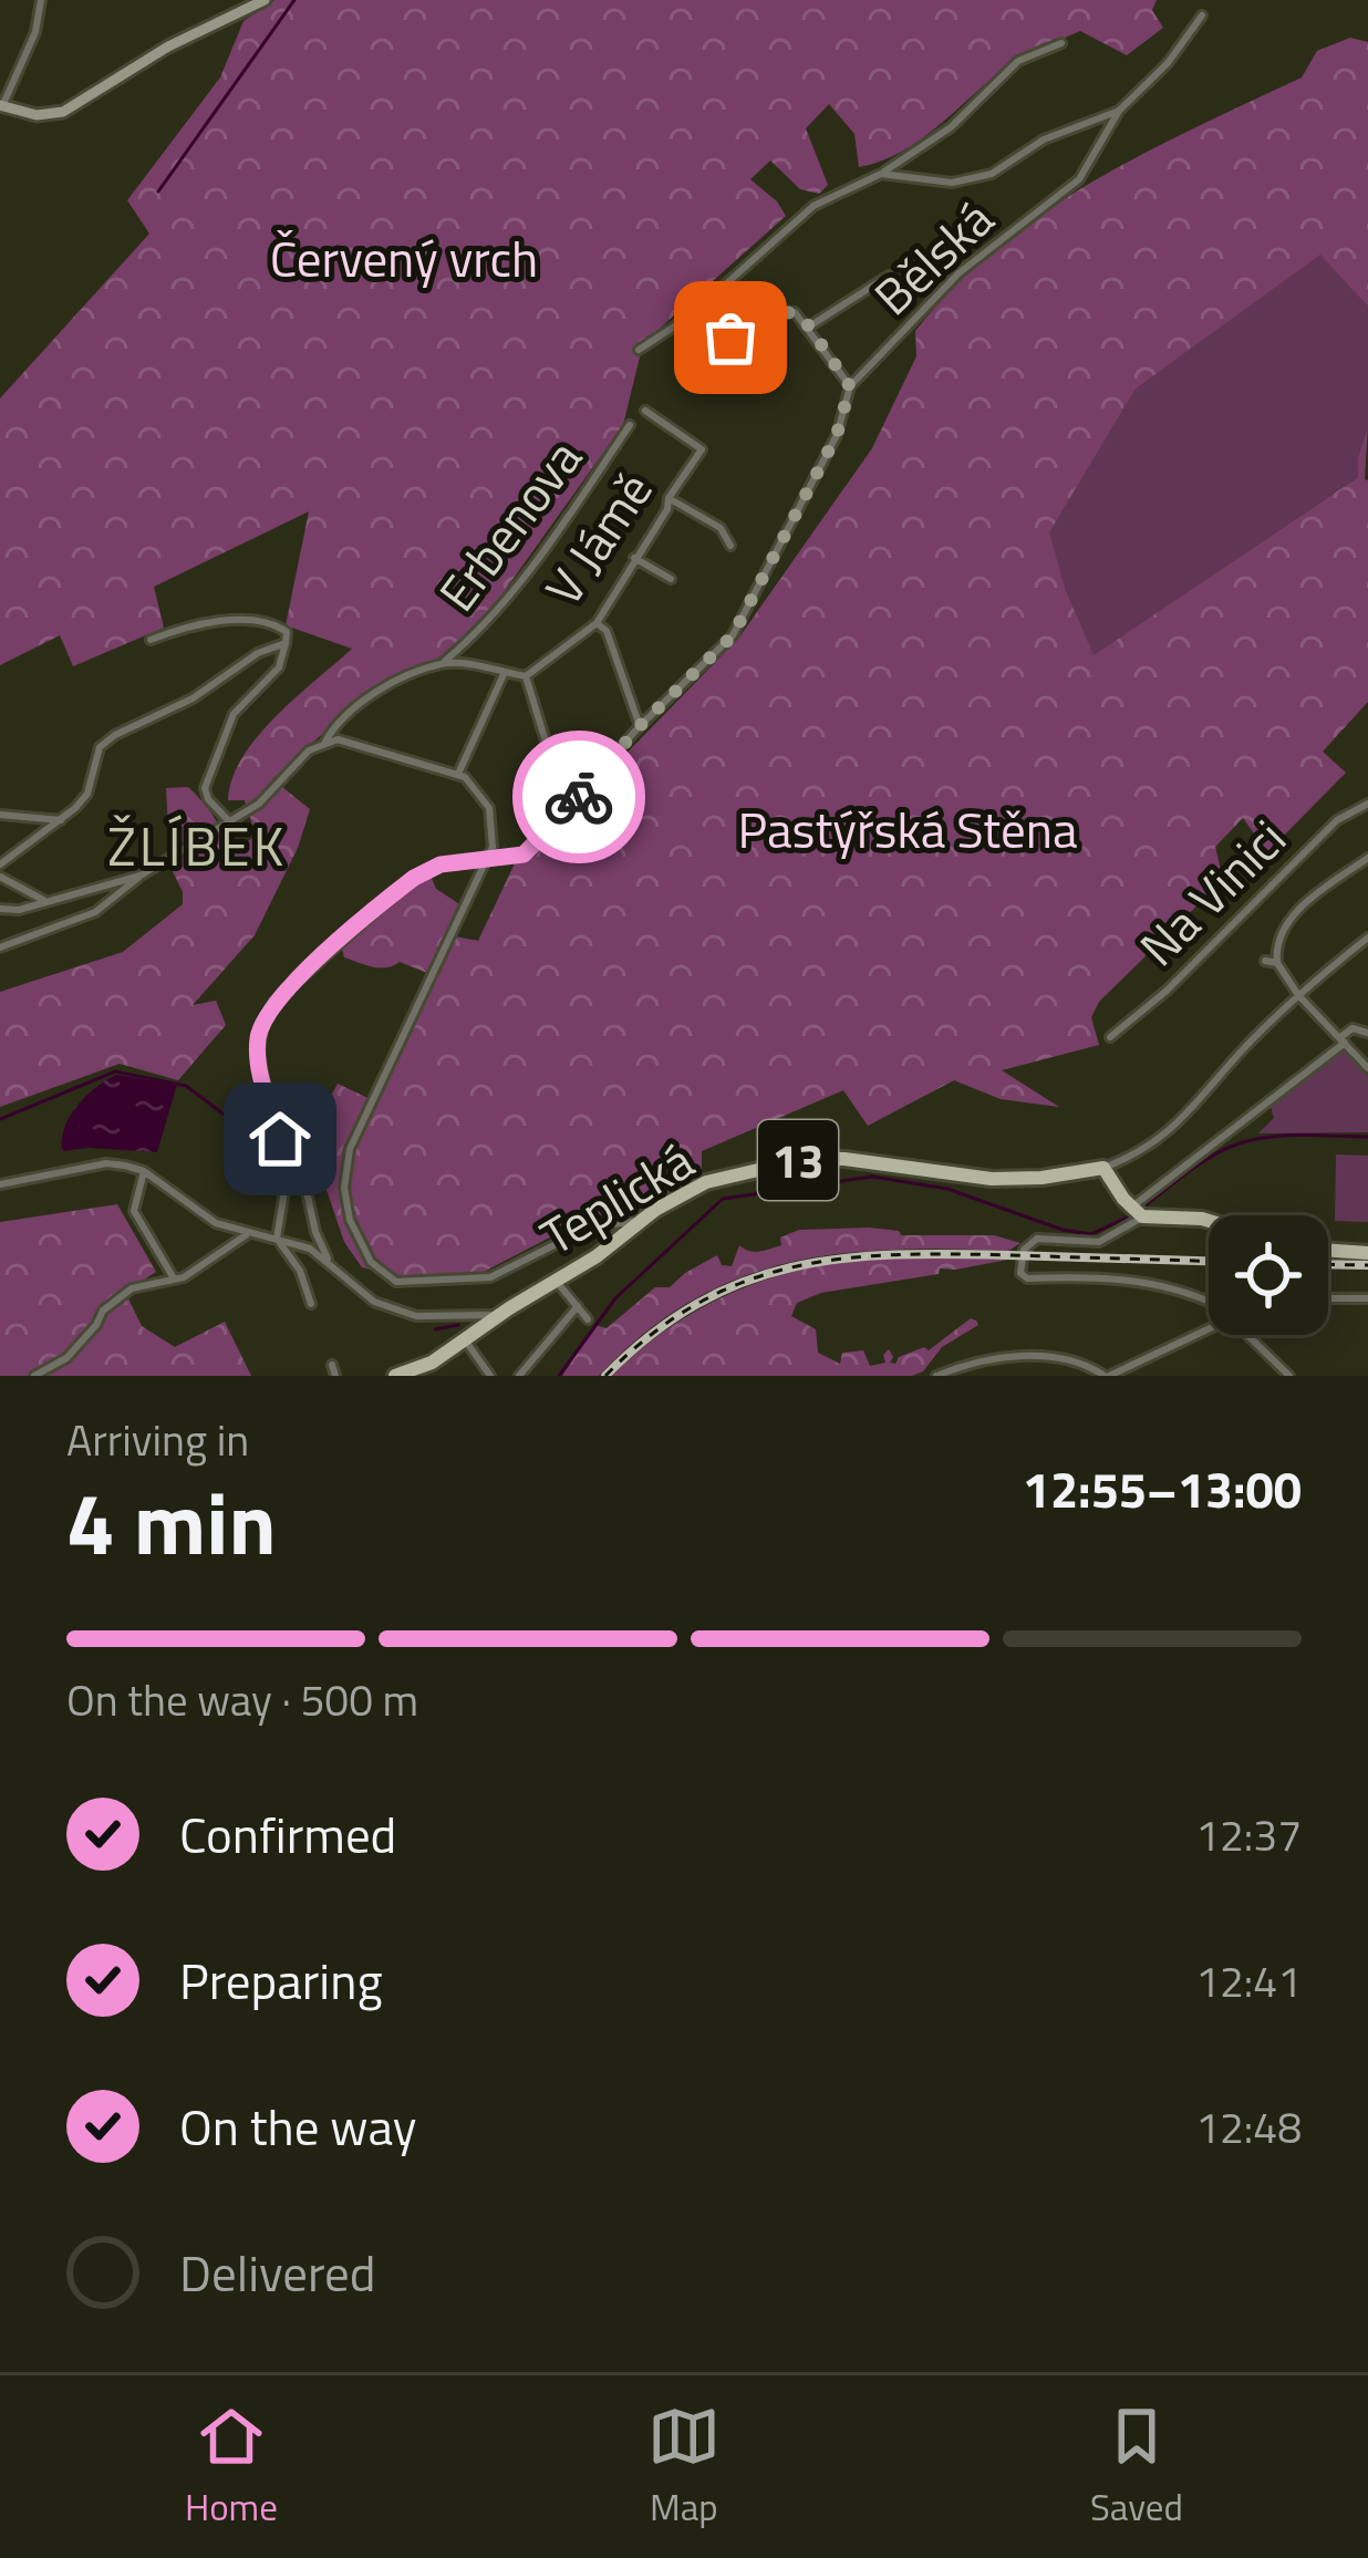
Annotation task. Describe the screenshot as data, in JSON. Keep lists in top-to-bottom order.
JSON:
{
  "streets": {
    "main road": ["13", "Teplická"],
    "street": [
      "Bělská",
      "Erbenova",
      "V Jámě",
      "Na Vinici"
    ]
  },
  "districts": ["ŽLÍBEK"],
  "parks": ["Červený vrch", "Pastýřská Stěna"],
  "page": {
    "heading": ["4 min", "Arriving in", "12:55–13:00"],
    "bar": "On the way · 500 m",
    "list": [
      ["Confirmed", "12:37"],
      ["Preparing", "12:41"],
      ["On the way", "12:48"],
      "Delivered"
    ],
    "tabs": ["Home", "Map", "Saved"]
  }
}
